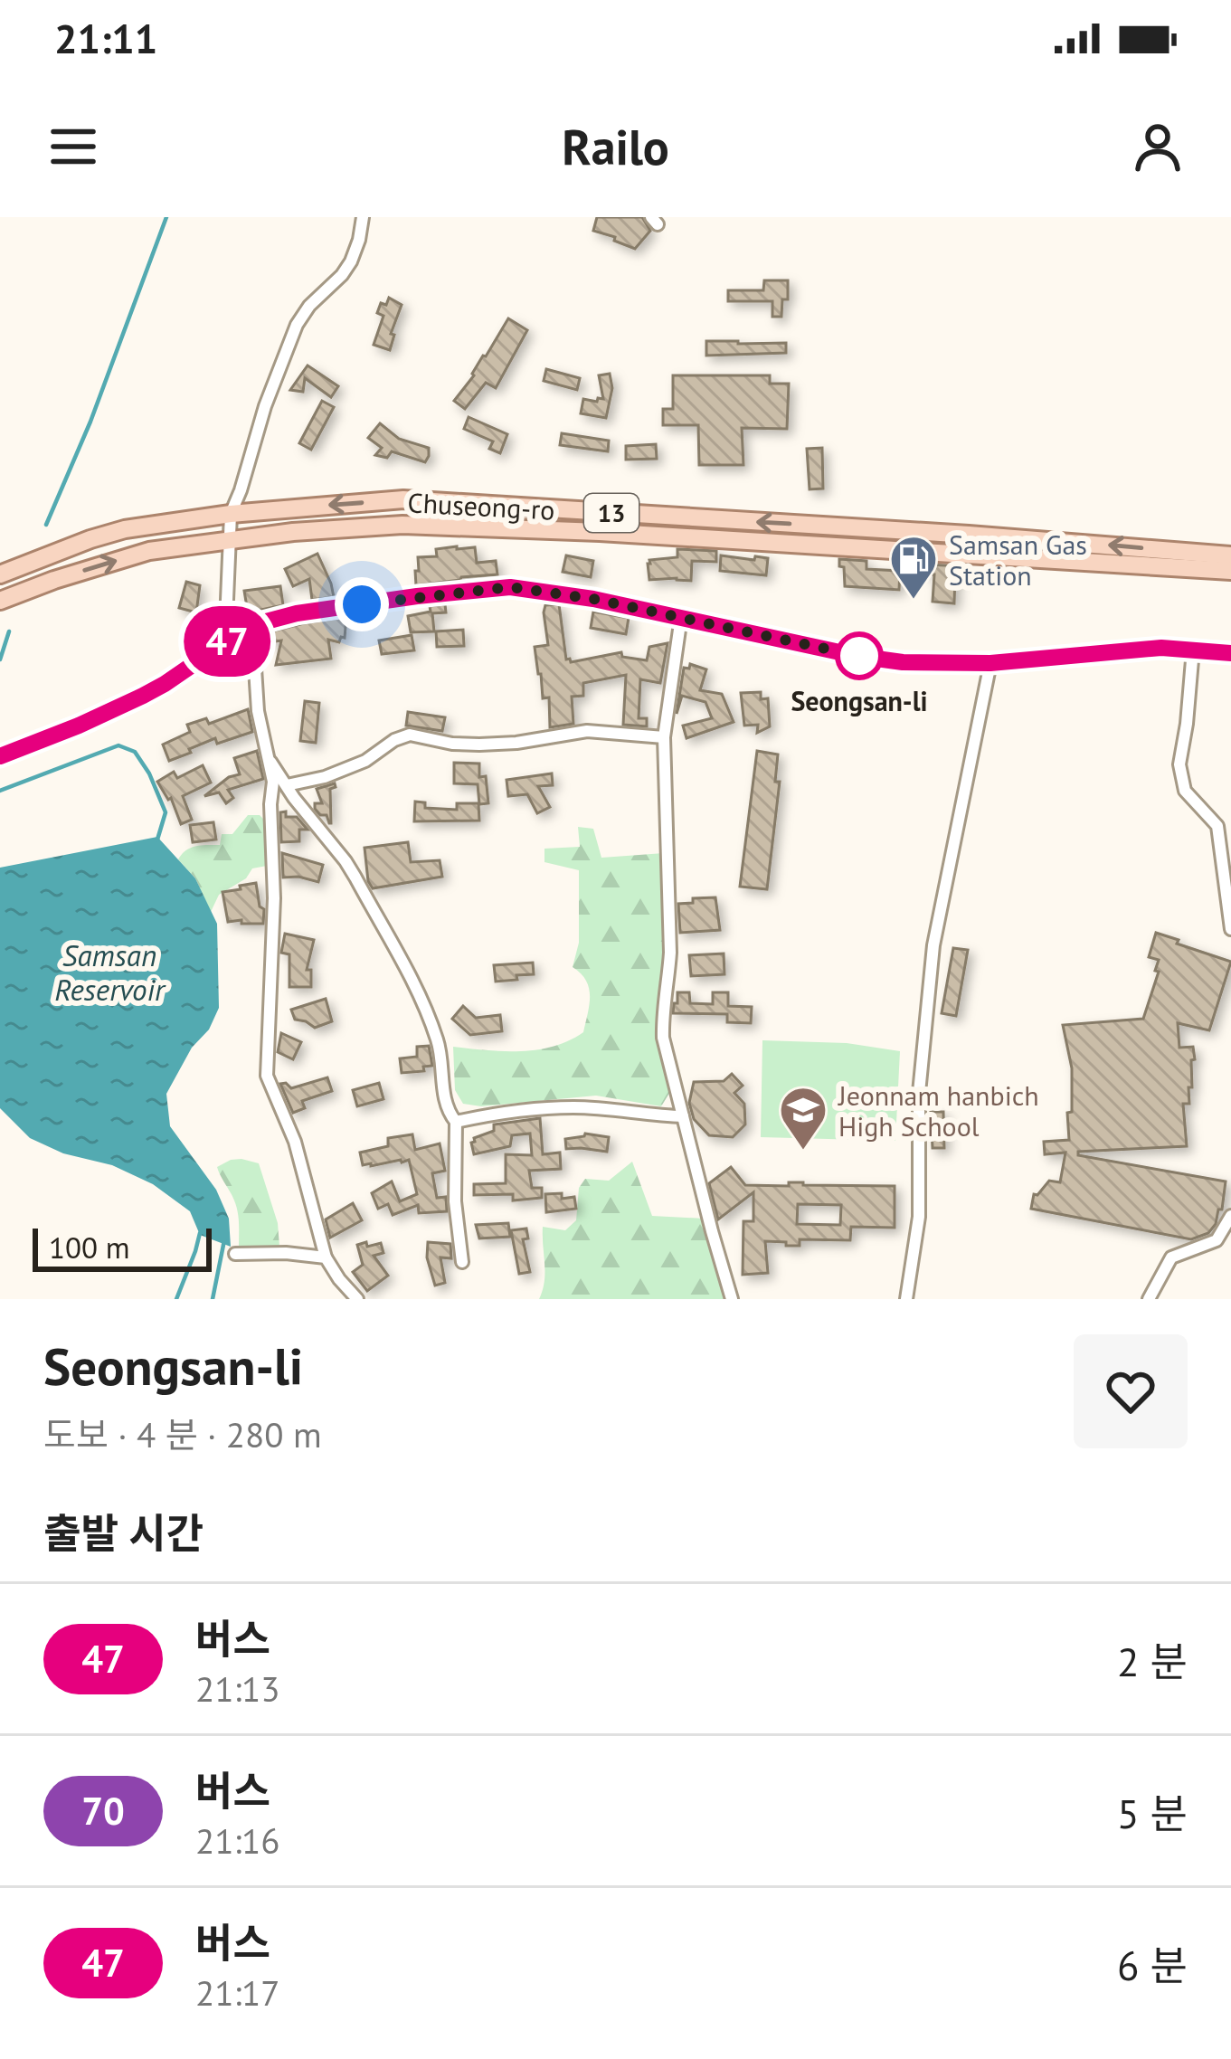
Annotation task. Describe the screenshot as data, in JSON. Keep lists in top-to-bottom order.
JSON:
{
  "streets": {
    "main road": ["Chuseong-ro", "13"]
  },
  "water": ["Samsan Reservoir"],
  "places": {
    "fuel station": ["Samsan Gas Station"],
    "other": ["Seongsan-li"],
    "school or university": ["Jeonnam hanbich High School"]
  },
  "lines": ["bus line 47"],
  "scale_bar": "100 m",
  "page": {
    "status": "21:11",
    "header": "Railo",
    "on_map": "47",
    "scale": "100 m",
    "heading": [
      ["Seongsan-li", "도보 · 4 분 · 280 m"],
      "출발 시간"
    ],
    "list": [
      {
        "mark": "47",
        "name": "버스",
        "note": "21:13",
        "value": "2 분"
      },
      {
        "mark": "70",
        "name": "버스",
        "note": "21:16",
        "value": "5 분"
      },
      {
        "mark": "47",
        "name": "버스",
        "note": "21:17",
        "value": "6 분"
      }
    ]
  }
}
